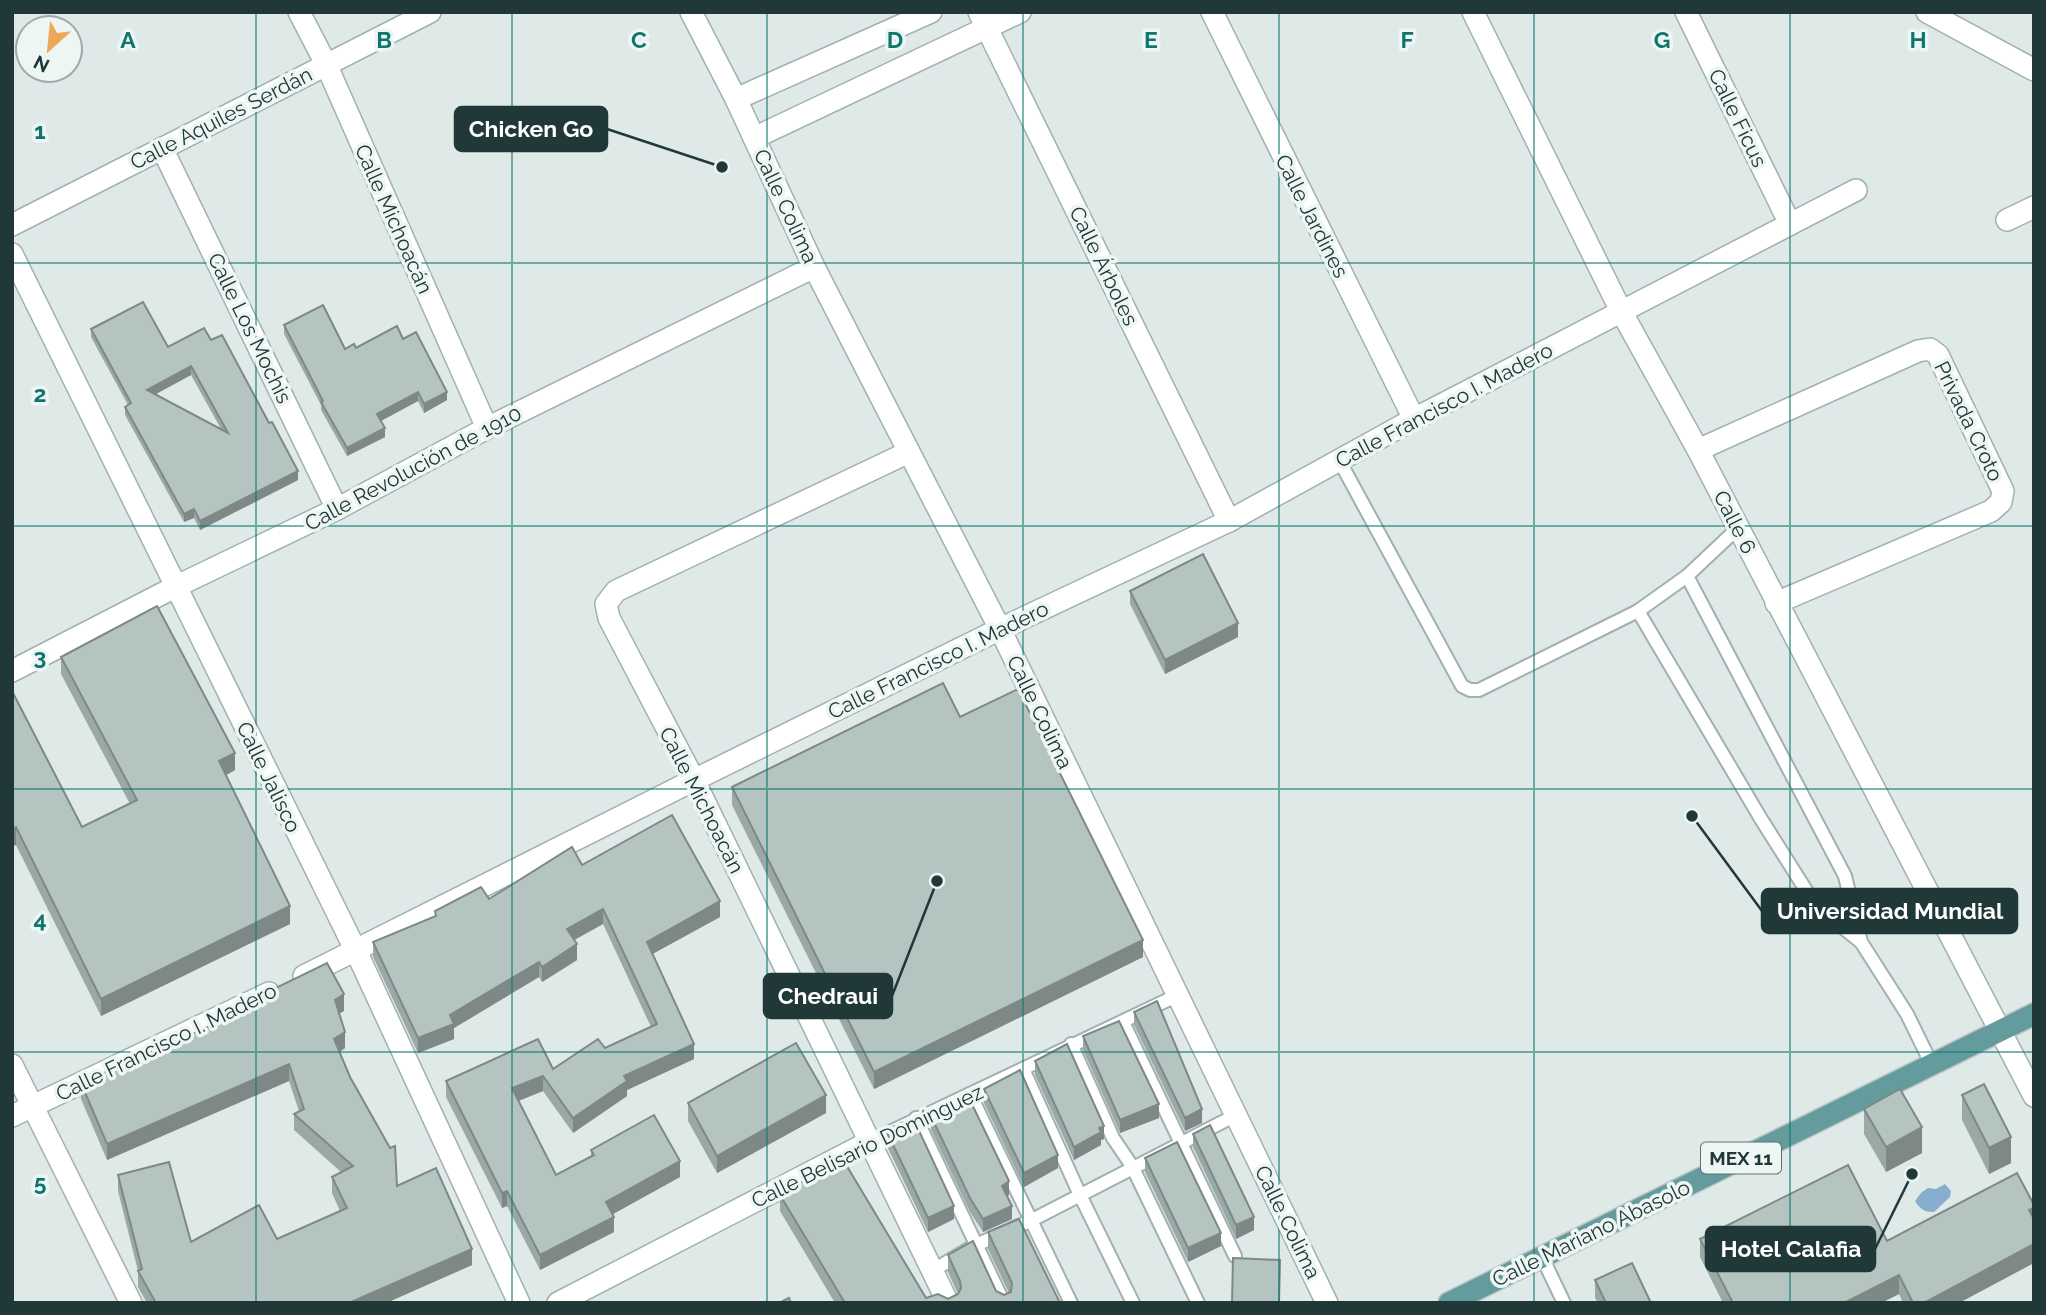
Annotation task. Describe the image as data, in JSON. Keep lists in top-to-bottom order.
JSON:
{
  "streets": {
    "main road": ["MEX 11", "Calle Mariano Abasolo"],
    "street": [
      "Calle Aquiles Serdán",
      "Calle Ficus",
      "Calle Colima",
      "Calle Jardines",
      "Calle Michoacán",
      "Calle Árboles",
      "Calle Los Mochis",
      "Calle Francisco I. Madero",
      "Privada Croto",
      "Calle Revolución de 1910",
      "Calle 6",
      "Calle Jalisco",
      "Calle Belisario Domínguez"
    ]
  },
  "crossings": [
    ["Calle Aquiles Serdán", "Calle Michoacán"],
    ["Calle Aquiles Serdán", "Calle Los Mochis"],
    ["Calle Ficus", "Calle Francisco I. Madero"],
    ["Calle Colima", "Calle Michoacán"],
    ["Calle Colima", "Calle Francisco I. Madero"],
    ["Calle Colima", "Calle Revolución de 1910"],
    ["Calle Colima", "Calle Belisario Domínguez"],
    ["Calle Jardines", "Calle Francisco I. Madero"],
    ["Calle Michoacán", "Calle Francisco I. Madero"],
    ["Calle Michoacán", "Calle Revolución de 1910"],
    ["Calle Michoacán", "Calle Belisario Domínguez"],
    ["Calle Árboles", "Calle Francisco I. Madero"],
    ["Calle Los Mochis", "Calle Revolución de 1910"],
    ["Calle Francisco I. Madero", "Calle 6"],
    ["Calle Francisco I. Madero", "Calle Jalisco"],
    ["Privada Croto", "Calle 6"],
    ["Calle Revolución de 1910", "Calle Jalisco"],
    ["Calle 6", "Calle Mariano Abasolo"]
  ],
  "places": [
    "Chicken Go",
    "Universidad Mundial",
    "Chedraui",
    "Hotel Calafia"
  ],
  "north": "bottom left",
  "grid": {
    "columns": [
      "A",
      "B",
      "C",
      "D",
      "E",
      "F",
      "G",
      "H"
    ],
    "rows": [
      "1",
      "2",
      "3",
      "4",
      "5"
    ]
  }
}
